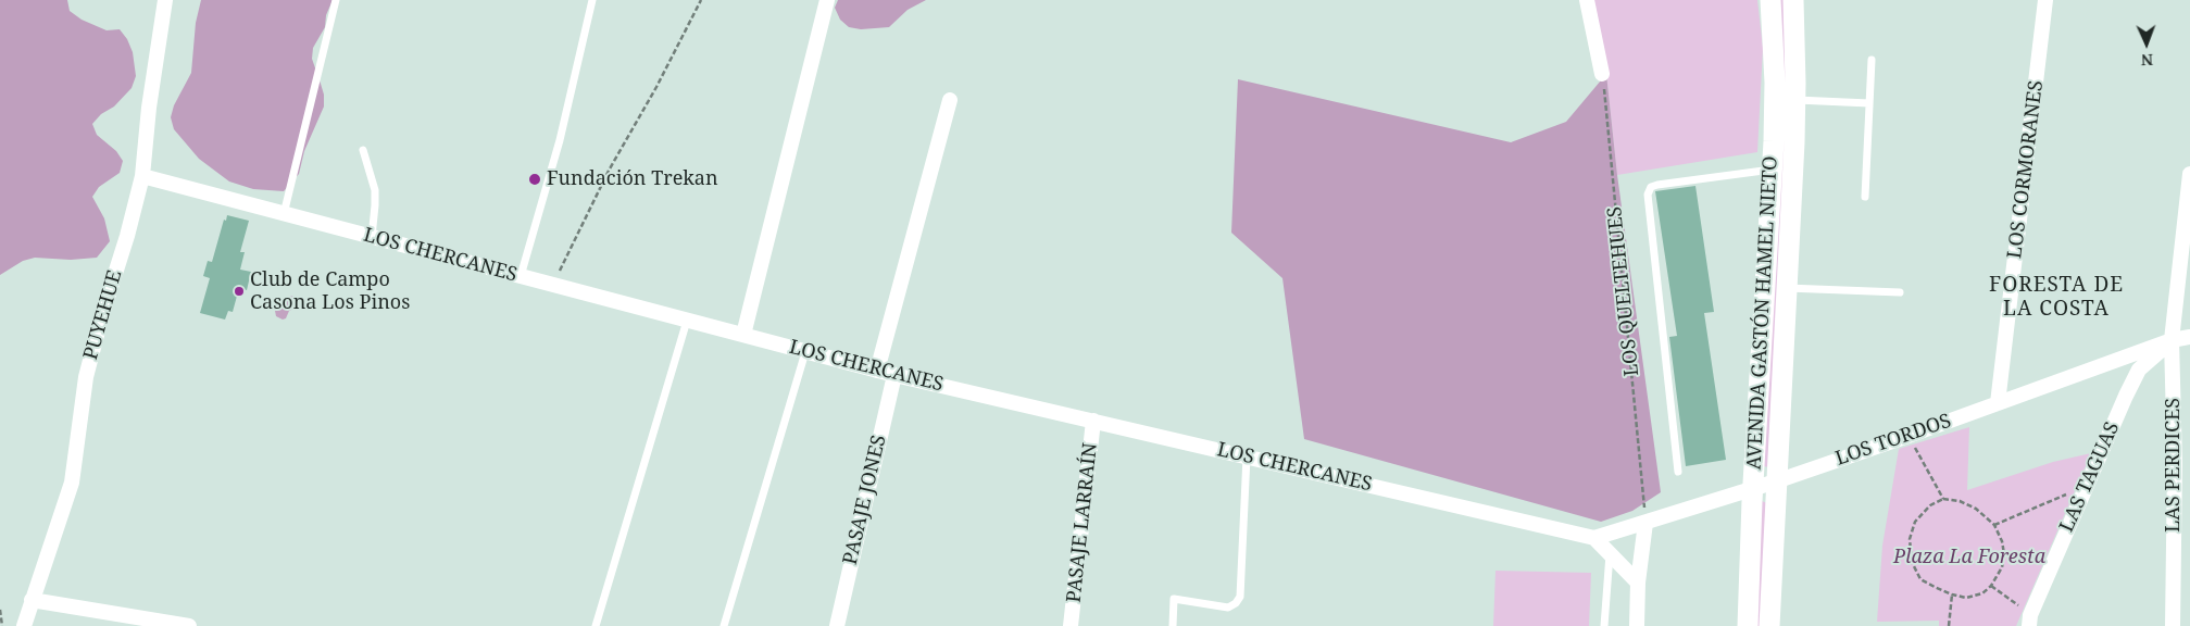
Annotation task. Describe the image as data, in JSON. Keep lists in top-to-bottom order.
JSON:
{
  "streets": {
    "main road": ["AVENIDA GASTÓN HAMEL NIETO"],
    "street": [
      "LOS CORMORANES",
      "LOS CHERCANES",
      "PUYEHUE",
      "LOS TORDOS",
      "LAS PERDICES",
      "LAS TAGUAS",
      "PASAJE JONES",
      "PASAJE LARRAÍN"
    ],
    "path": ["LOS QUELTEHUES"]
  },
  "crossings": [
    ["LOS CORMORANES", "LOS TORDOS"],
    ["LOS CHERCANES", "PUYEHUE"],
    ["LOS CHERCANES", "LOS TORDOS"],
    ["LOS CHERCANES", "PASAJE JONES"],
    ["LOS CHERCANES", "PASAJE LARRAÍN"],
    ["LOS QUELTEHUES", "LOS TORDOS"],
    ["AVENIDA GASTÓN HAMEL NIETO", "LOS TORDOS"],
    ["LOS TORDOS", "LAS PERDICES"],
    ["LOS TORDOS", "LAS TAGUAS"],
    ["LAS PERDICES", "LAS TAGUAS"]
  ],
  "districts": ["FORESTA DE LA COSTA"],
  "parks": ["Plaza La Foresta"],
  "places": ["Fundación Trekan", "Club de Campo Casona Los Pinos"],
  "north": "bottom"
}
